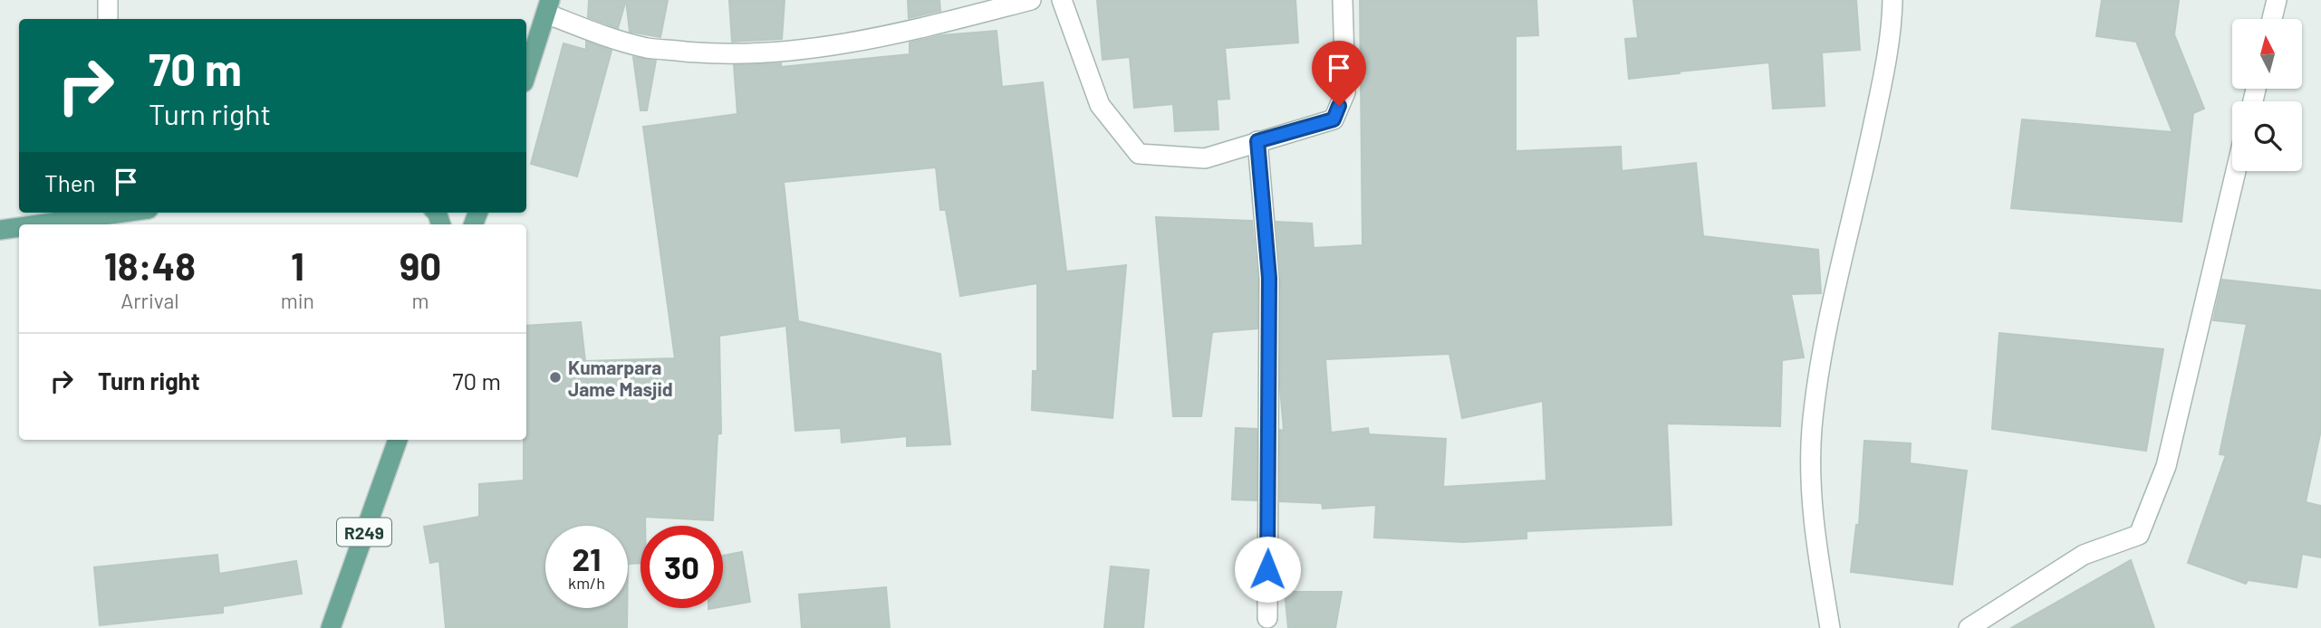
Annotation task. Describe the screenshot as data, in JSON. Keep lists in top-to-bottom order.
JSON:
{
  "streets": {
    "main road": ["R249"]
  },
  "places": ["Kumarpara Jame Masjid"],
  "north": "top",
  "page": {
    "turn": ["70 m", "Turn right"],
    "then": "Then",
    "eta": [
      "18:48",
      "Arrival",
      "1",
      "min",
      "90",
      "m"
    ],
    "list": [
      {
        "name": "Turn right",
        "value": "70 m"
      }
    ],
    "speed": "21 km/h",
    "limit": "30"
  }
}
